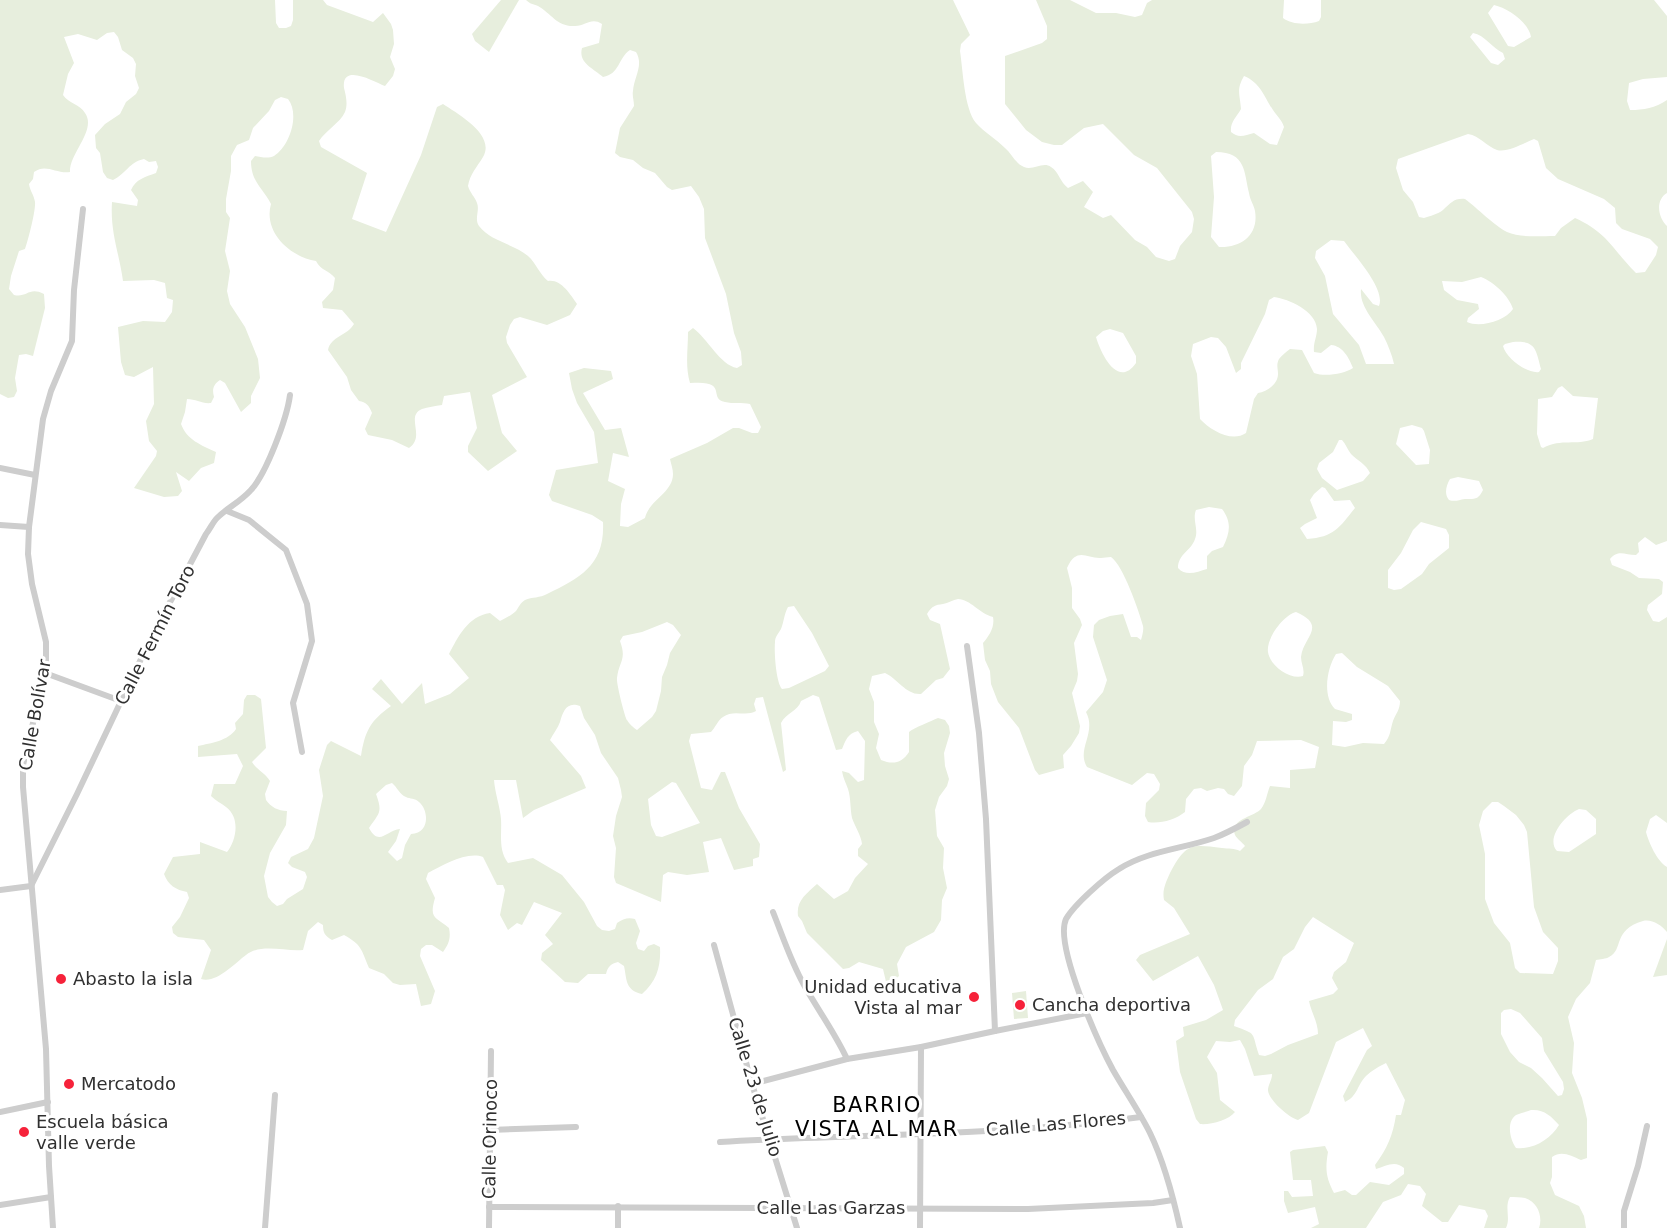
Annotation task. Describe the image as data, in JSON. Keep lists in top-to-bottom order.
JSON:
{
  "streets": {
    "street": [
      "Calle Fermín Toro",
      "Calle Bolívar",
      "Calle 23 de Julio",
      "Calle Las Flores",
      "Calle Orinoco",
      "Calle Las Garzas"
    ]
  },
  "crossings": [
    ["Calle Fermín Toro", "Calle Bolívar"],
    ["Calle 23 de Julio", "Calle Las Flores"],
    ["Calle 23 de Julio", "Calle Las Garzas"],
    ["Calle Orinoco", "Calle Las Garzas"]
  ],
  "districts": ["BARRIO VISTA AL MAR"],
  "places": [
    "Abasto la isla",
    "Unidad educativa Vista al mar",
    "Cancha deportiva",
    "Mercatodo",
    "Escuela básica valle verde"
  ]
}
